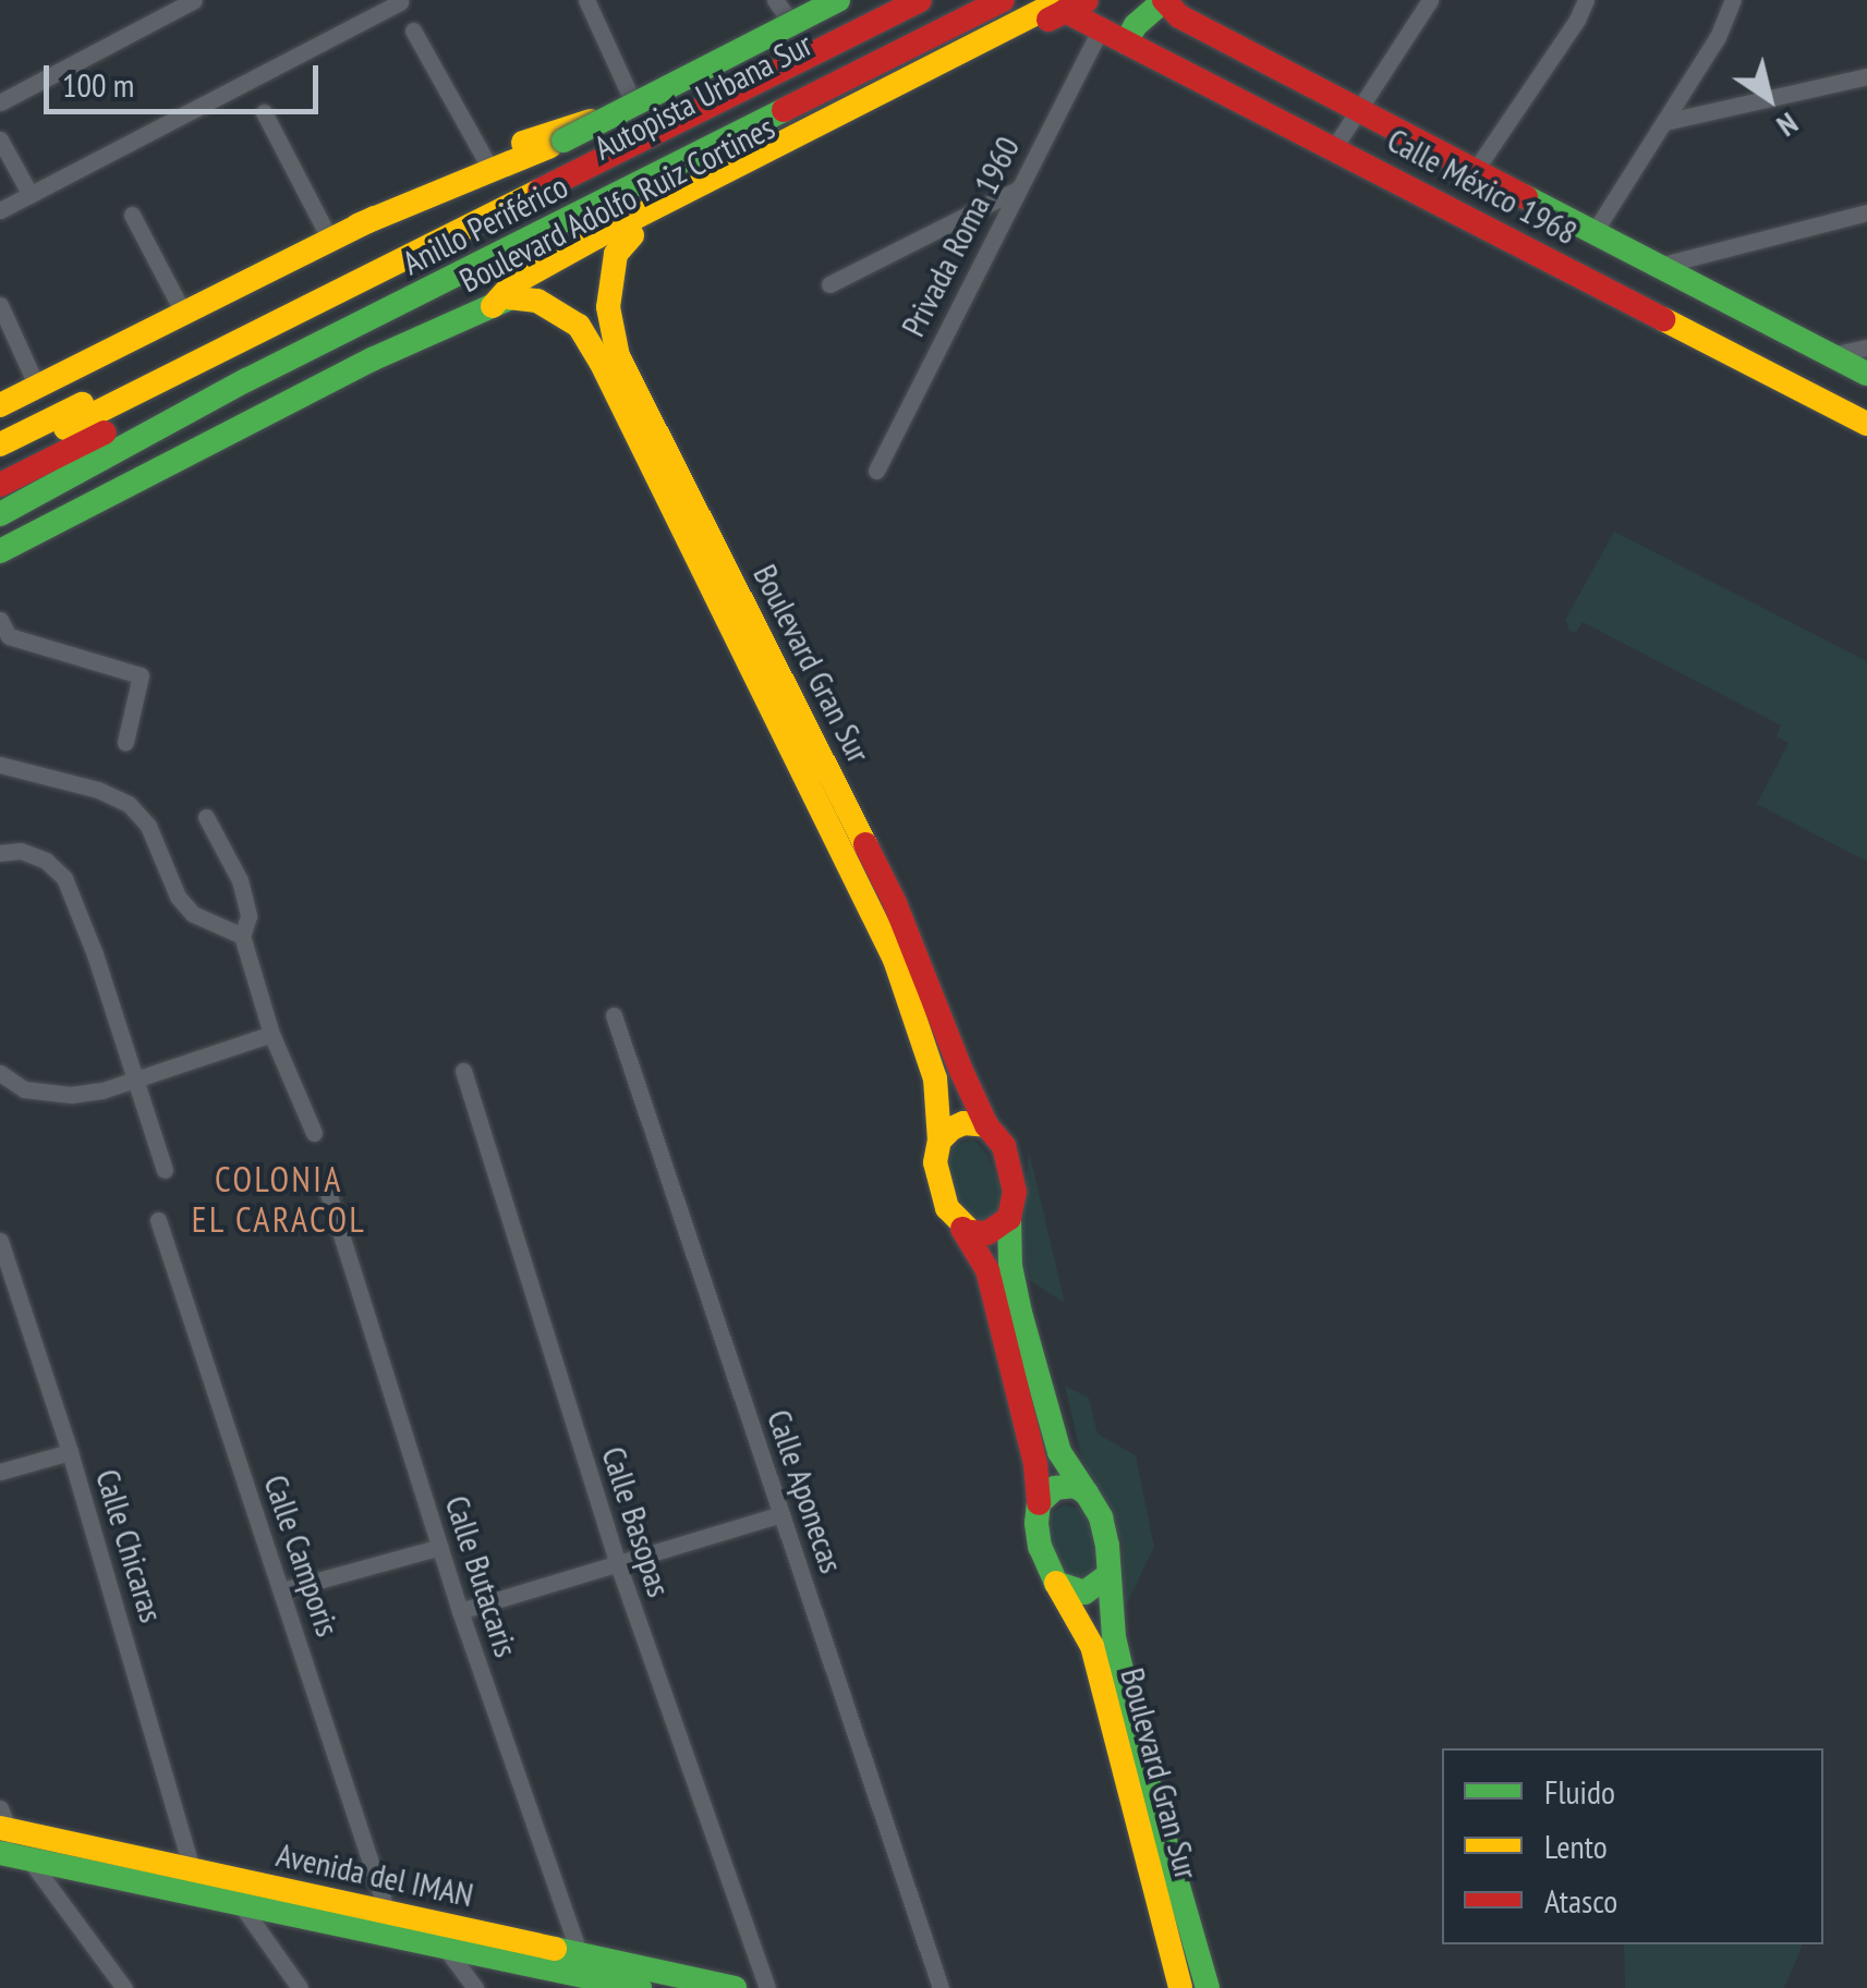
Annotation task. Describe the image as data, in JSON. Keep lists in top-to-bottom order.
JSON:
{
  "streets": {
    "main road": [
      "Autopista Urbana Sur",
      "Calle México 1968",
      "Boulevard Adolfo Ruiz Cortines",
      "Anillo Periférico",
      "Boulevard Gran Sur",
      "Avenida del IMAN"
    ],
    "street": [
      "Privada Roma 1960",
      "Calle Aponecas",
      "Calle Basopas",
      "Calle Chicaras",
      "Calle Camporis",
      "Calle Butacaris"
    ]
  },
  "crossings": [
    ["Calle México 1968", "Boulevard Adolfo Ruiz Cortines"],
    ["Calle México 1968", "Privada Roma 1960"],
    ["Boulevard Adolfo Ruiz Cortines", "Boulevard Gran Sur"],
    ["Calle Chicaras", "Avenida del IMAN"],
    ["Calle Camporis", "Avenida del IMAN"],
    ["Calle Butacaris", "Avenida del IMAN"]
  ],
  "districts": ["COLONIA EL CARACOL"],
  "legend": ["Fluido", "Lento", "Atasco"],
  "scale_bar": "100 m",
  "north": "bottom right"
}
